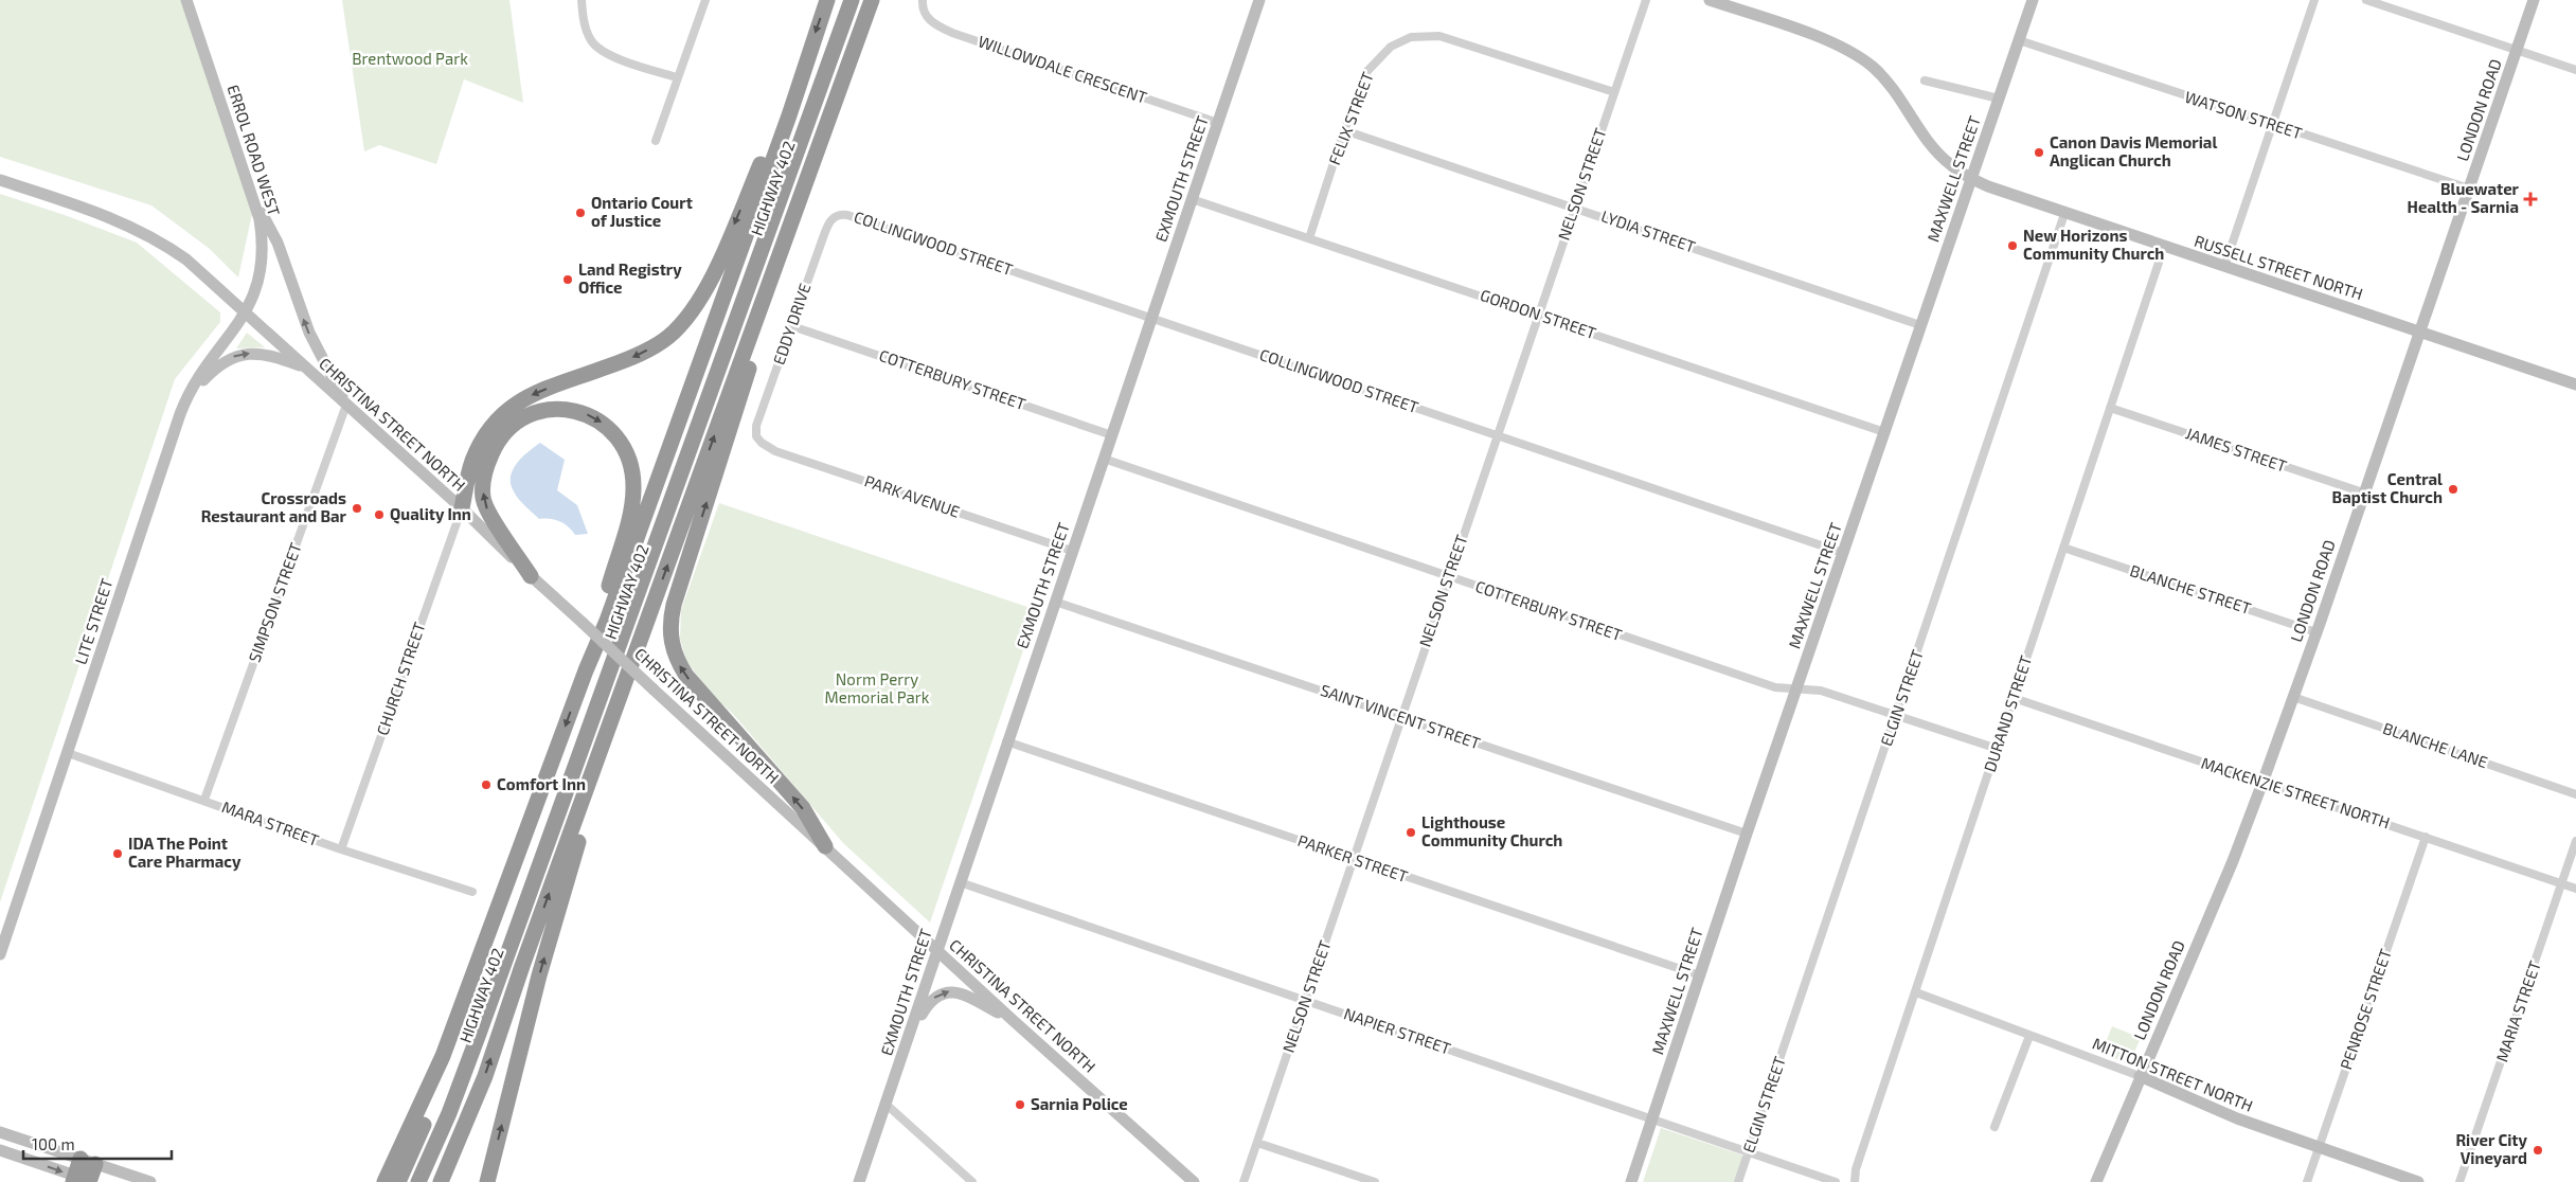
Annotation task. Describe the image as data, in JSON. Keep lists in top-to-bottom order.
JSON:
{
  "streets": {
    "highway": ["HIGHWAY 402"],
    "main road": [
      "LONDON ROAD",
      "ERROL ROAD WEST",
      "EXMOUTH STREET",
      "MAXWELL STREET",
      "RUSSELL STREET NORTH",
      "CHRISTINA STREET NORTH",
      "LITE STREET",
      "MITTON STREET NORTH"
    ],
    "street": [
      "WILLOWDALE CRESCENT",
      "WATSON STREET",
      "FELIX STREET",
      "NELSON STREET",
      "LYDIA STREET",
      "COLLINGWOOD STREET",
      "GORDON STREET",
      "EDDY DRIVE",
      "COTTERBURY STREET",
      "JAMES STREET",
      "PARK AVENUE",
      "BLANCHE STREET",
      "SIMPSON STREET",
      "CHURCH STREET",
      "ELGIN STREET",
      "DURAND STREET",
      "SAINT VINCENT STREET",
      "BLANCHE LANE",
      "MACKENZIE STREET NORTH",
      "MARA STREET",
      "PARKER STREET",
      "PENROSE STREET",
      "MARIA STREET",
      "NAPIER STREET"
    ]
  },
  "crossings": [
    ["WILLOWDALE CRESCENT", "EXMOUTH STREET"],
    ["LONDON ROAD", "WATSON STREET"],
    ["LONDON ROAD", "RUSSELL STREET NORTH"],
    ["LONDON ROAD", "JAMES STREET"],
    ["LONDON ROAD", "BLANCHE STREET"],
    ["LONDON ROAD", "BLANCHE LANE"],
    ["LONDON ROAD", "MACKENZIE STREET NORTH"],
    ["LONDON ROAD", "MITTON STREET NORTH"],
    ["WATSON STREET", "MAXWELL STREET"],
    ["FELIX STREET", "NELSON STREET"],
    ["FELIX STREET", "LYDIA STREET"],
    ["FELIX STREET", "GORDON STREET"],
    ["ERROL ROAD WEST", "CHRISTINA STREET NORTH"],
    ["ERROL ROAD WEST", "LITE STREET"],
    ["EXMOUTH STREET", "COLLINGWOOD STREET"],
    ["EXMOUTH STREET", "GORDON STREET"],
    ["EXMOUTH STREET", "COTTERBURY STREET"],
    ["EXMOUTH STREET", "CHRISTINA STREET NORTH"],
    ["EXMOUTH STREET", "PARK AVENUE"],
    ["EXMOUTH STREET", "SAINT VINCENT STREET"],
    ["EXMOUTH STREET", "PARKER STREET"],
    ["EXMOUTH STREET", "NAPIER STREET"],
    ["MAXWELL STREET", "LYDIA STREET"],
    ["MAXWELL STREET", "COLLINGWOOD STREET"],
    ["MAXWELL STREET", "RUSSELL STREET NORTH"],
    ["MAXWELL STREET", "GORDON STREET"],
    ["MAXWELL STREET", "COTTERBURY STREET"],
    ["MAXWELL STREET", "SAINT VINCENT STREET"],
    ["MAXWELL STREET", "PARKER STREET"],
    ["MAXWELL STREET", "NAPIER STREET"],
    ["NELSON STREET", "LYDIA STREET"],
    ["NELSON STREET", "COLLINGWOOD STREET"],
    ["NELSON STREET", "GORDON STREET"],
    ["NELSON STREET", "COTTERBURY STREET"],
    ["NELSON STREET", "SAINT VINCENT STREET"],
    ["NELSON STREET", "PARKER STREET"],
    ["NELSON STREET", "NAPIER STREET"],
    ["COLLINGWOOD STREET", "EDDY DRIVE"],
    ["RUSSELL STREET NORTH", "ELGIN STREET"],
    ["RUSSELL STREET NORTH", "DURAND STREET"],
    ["EDDY DRIVE", "COTTERBURY STREET"],
    ["EDDY DRIVE", "PARK AVENUE"],
    ["COTTERBURY STREET", "ELGIN STREET"],
    ["COTTERBURY STREET", "DURAND STREET"],
    ["CHRISTINA STREET NORTH", "SIMPSON STREET"],
    ["CHRISTINA STREET NORTH", "LITE STREET"],
    ["CHRISTINA STREET NORTH", "CHURCH STREET"],
    ["JAMES STREET", "DURAND STREET"],
    ["BLANCHE STREET", "DURAND STREET"],
    ["SIMPSON STREET", "MARA STREET"],
    ["LITE STREET", "MARA STREET"],
    ["CHURCH STREET", "MARA STREET"],
    ["ELGIN STREET", "NAPIER STREET"],
    ["DURAND STREET", "MACKENZIE STREET NORTH"],
    ["DURAND STREET", "MITTON STREET NORTH"],
    ["MACKENZIE STREET NORTH", "PENROSE STREET"],
    ["MACKENZIE STREET NORTH", "MARIA STREET"],
    ["PENROSE STREET", "MITTON STREET NORTH"]
  ],
  "parks": ["Brentwood Park", "Norm Perry Memorial Park"],
  "places": {
    "other": [
      "Canon Davis Memorial Anglican Church",
      "Ontario Court of Justice",
      "New Horizons Community Church",
      "Land Registry Office",
      "Central Baptist Church",
      "Crossroads Restaurant and Bar",
      "Quality Inn",
      "Comfort Inn",
      "Lighthouse Community Church",
      "IDA The Point Care Pharmacy",
      "Sarnia Police",
      "River City Vineyard"
    ],
    "health": ["Bluewater Health - Sarnia"]
  },
  "scale_bar": "100 m"
}
